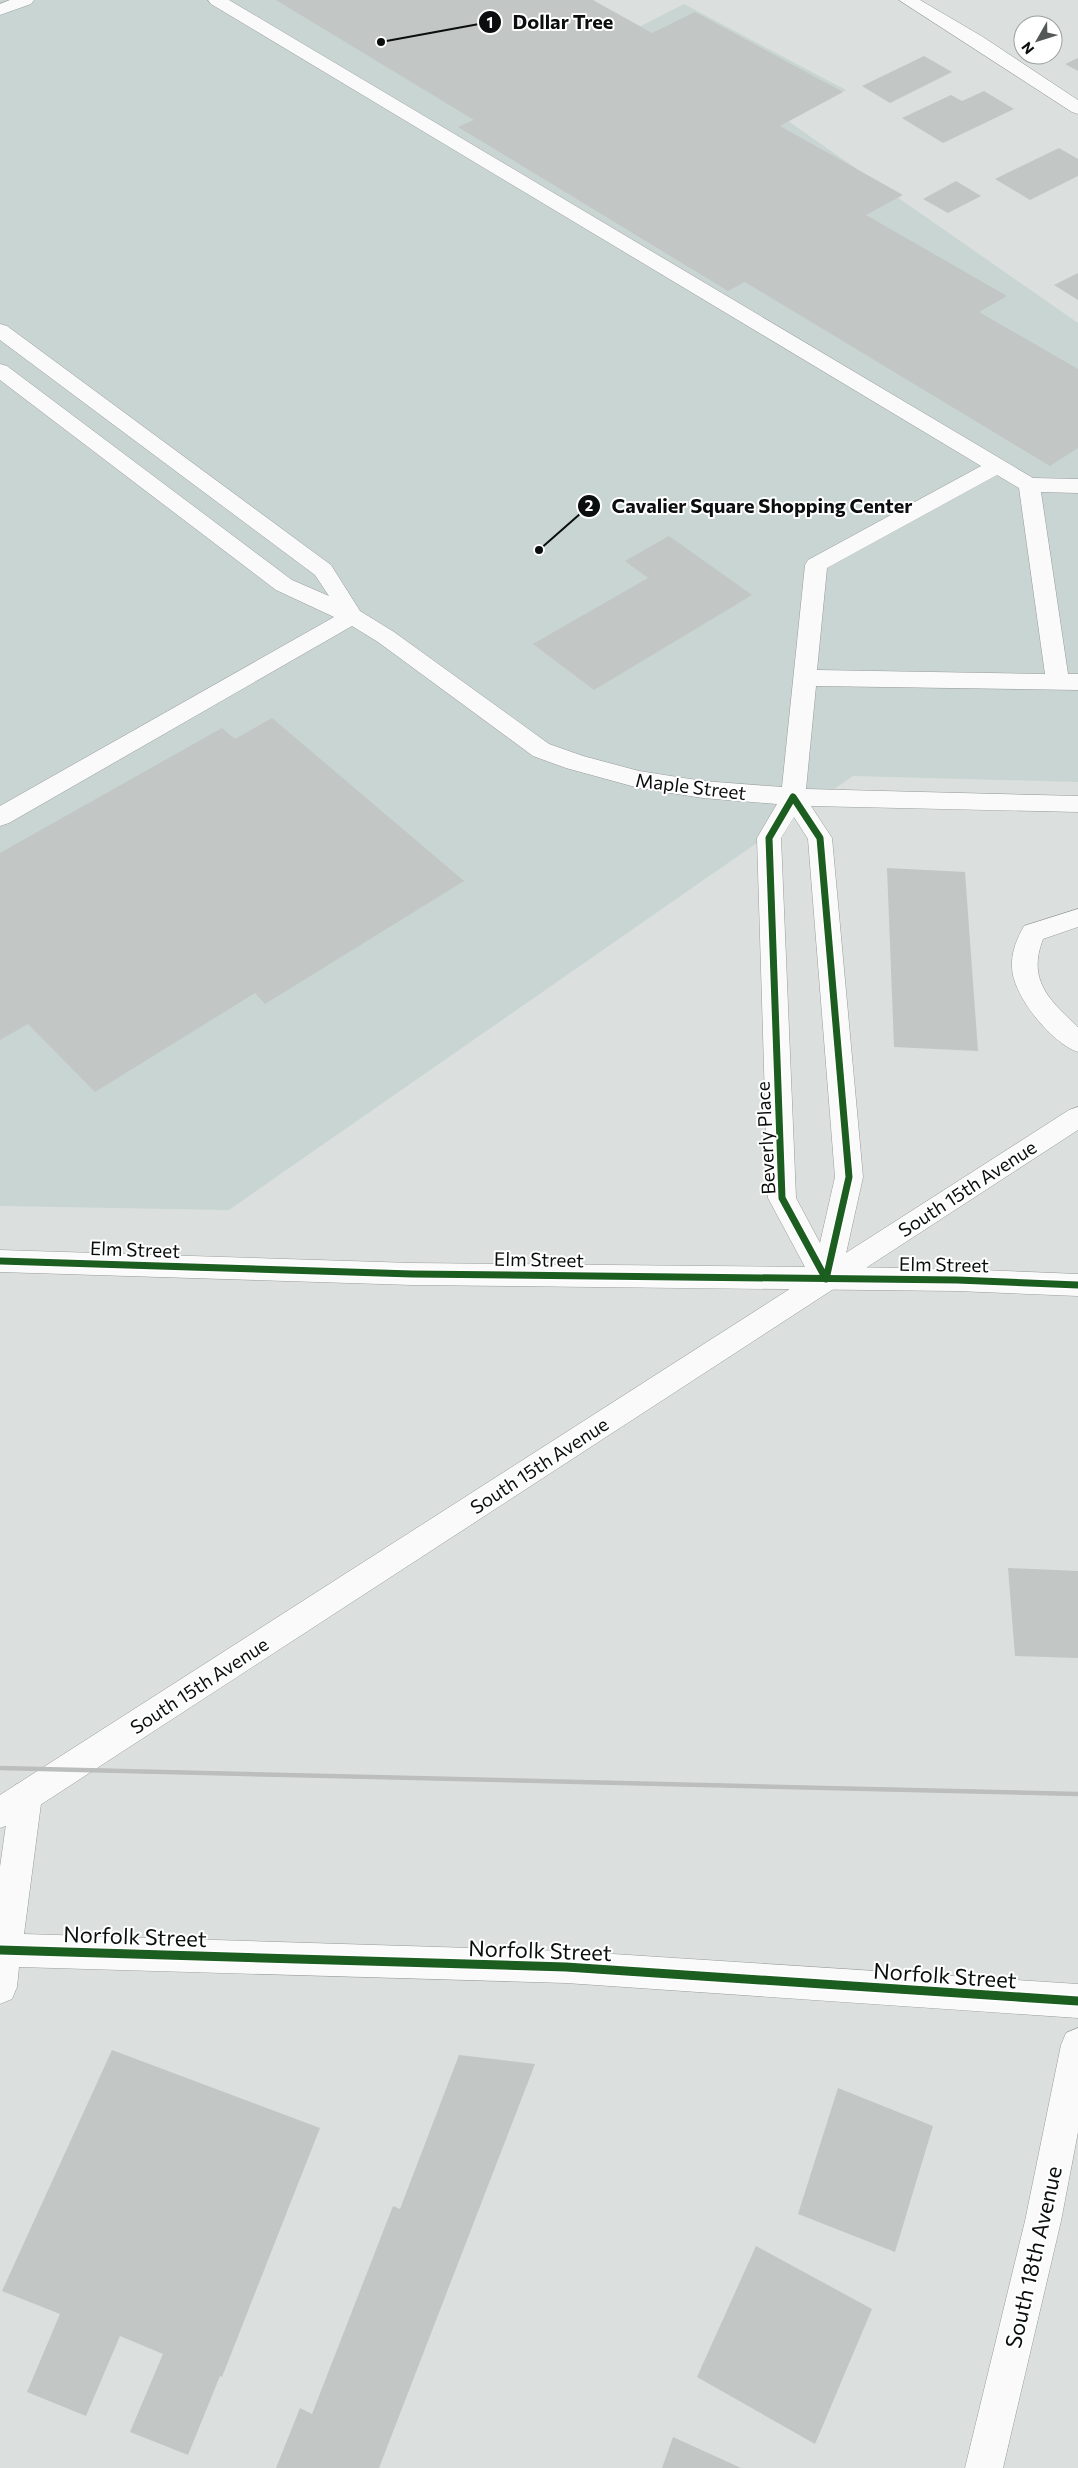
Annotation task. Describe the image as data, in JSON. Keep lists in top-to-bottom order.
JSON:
{
  "streets": {
    "street": [
      "Maple Street",
      "Beverly Place",
      "South 15th Avenue",
      "Elm Street",
      "Norfolk Street",
      "South 18th Avenue"
    ]
  },
  "crossings": [
    ["Maple Street", "Beverly Place"],
    ["Beverly Place", "South 15th Avenue"],
    ["Beverly Place", "Elm Street"],
    ["South 15th Avenue", "Elm Street"]
  ],
  "places": ["Dollar Tree", "Cavalier Square Shopping Center"],
  "north": "bottom left"
}
